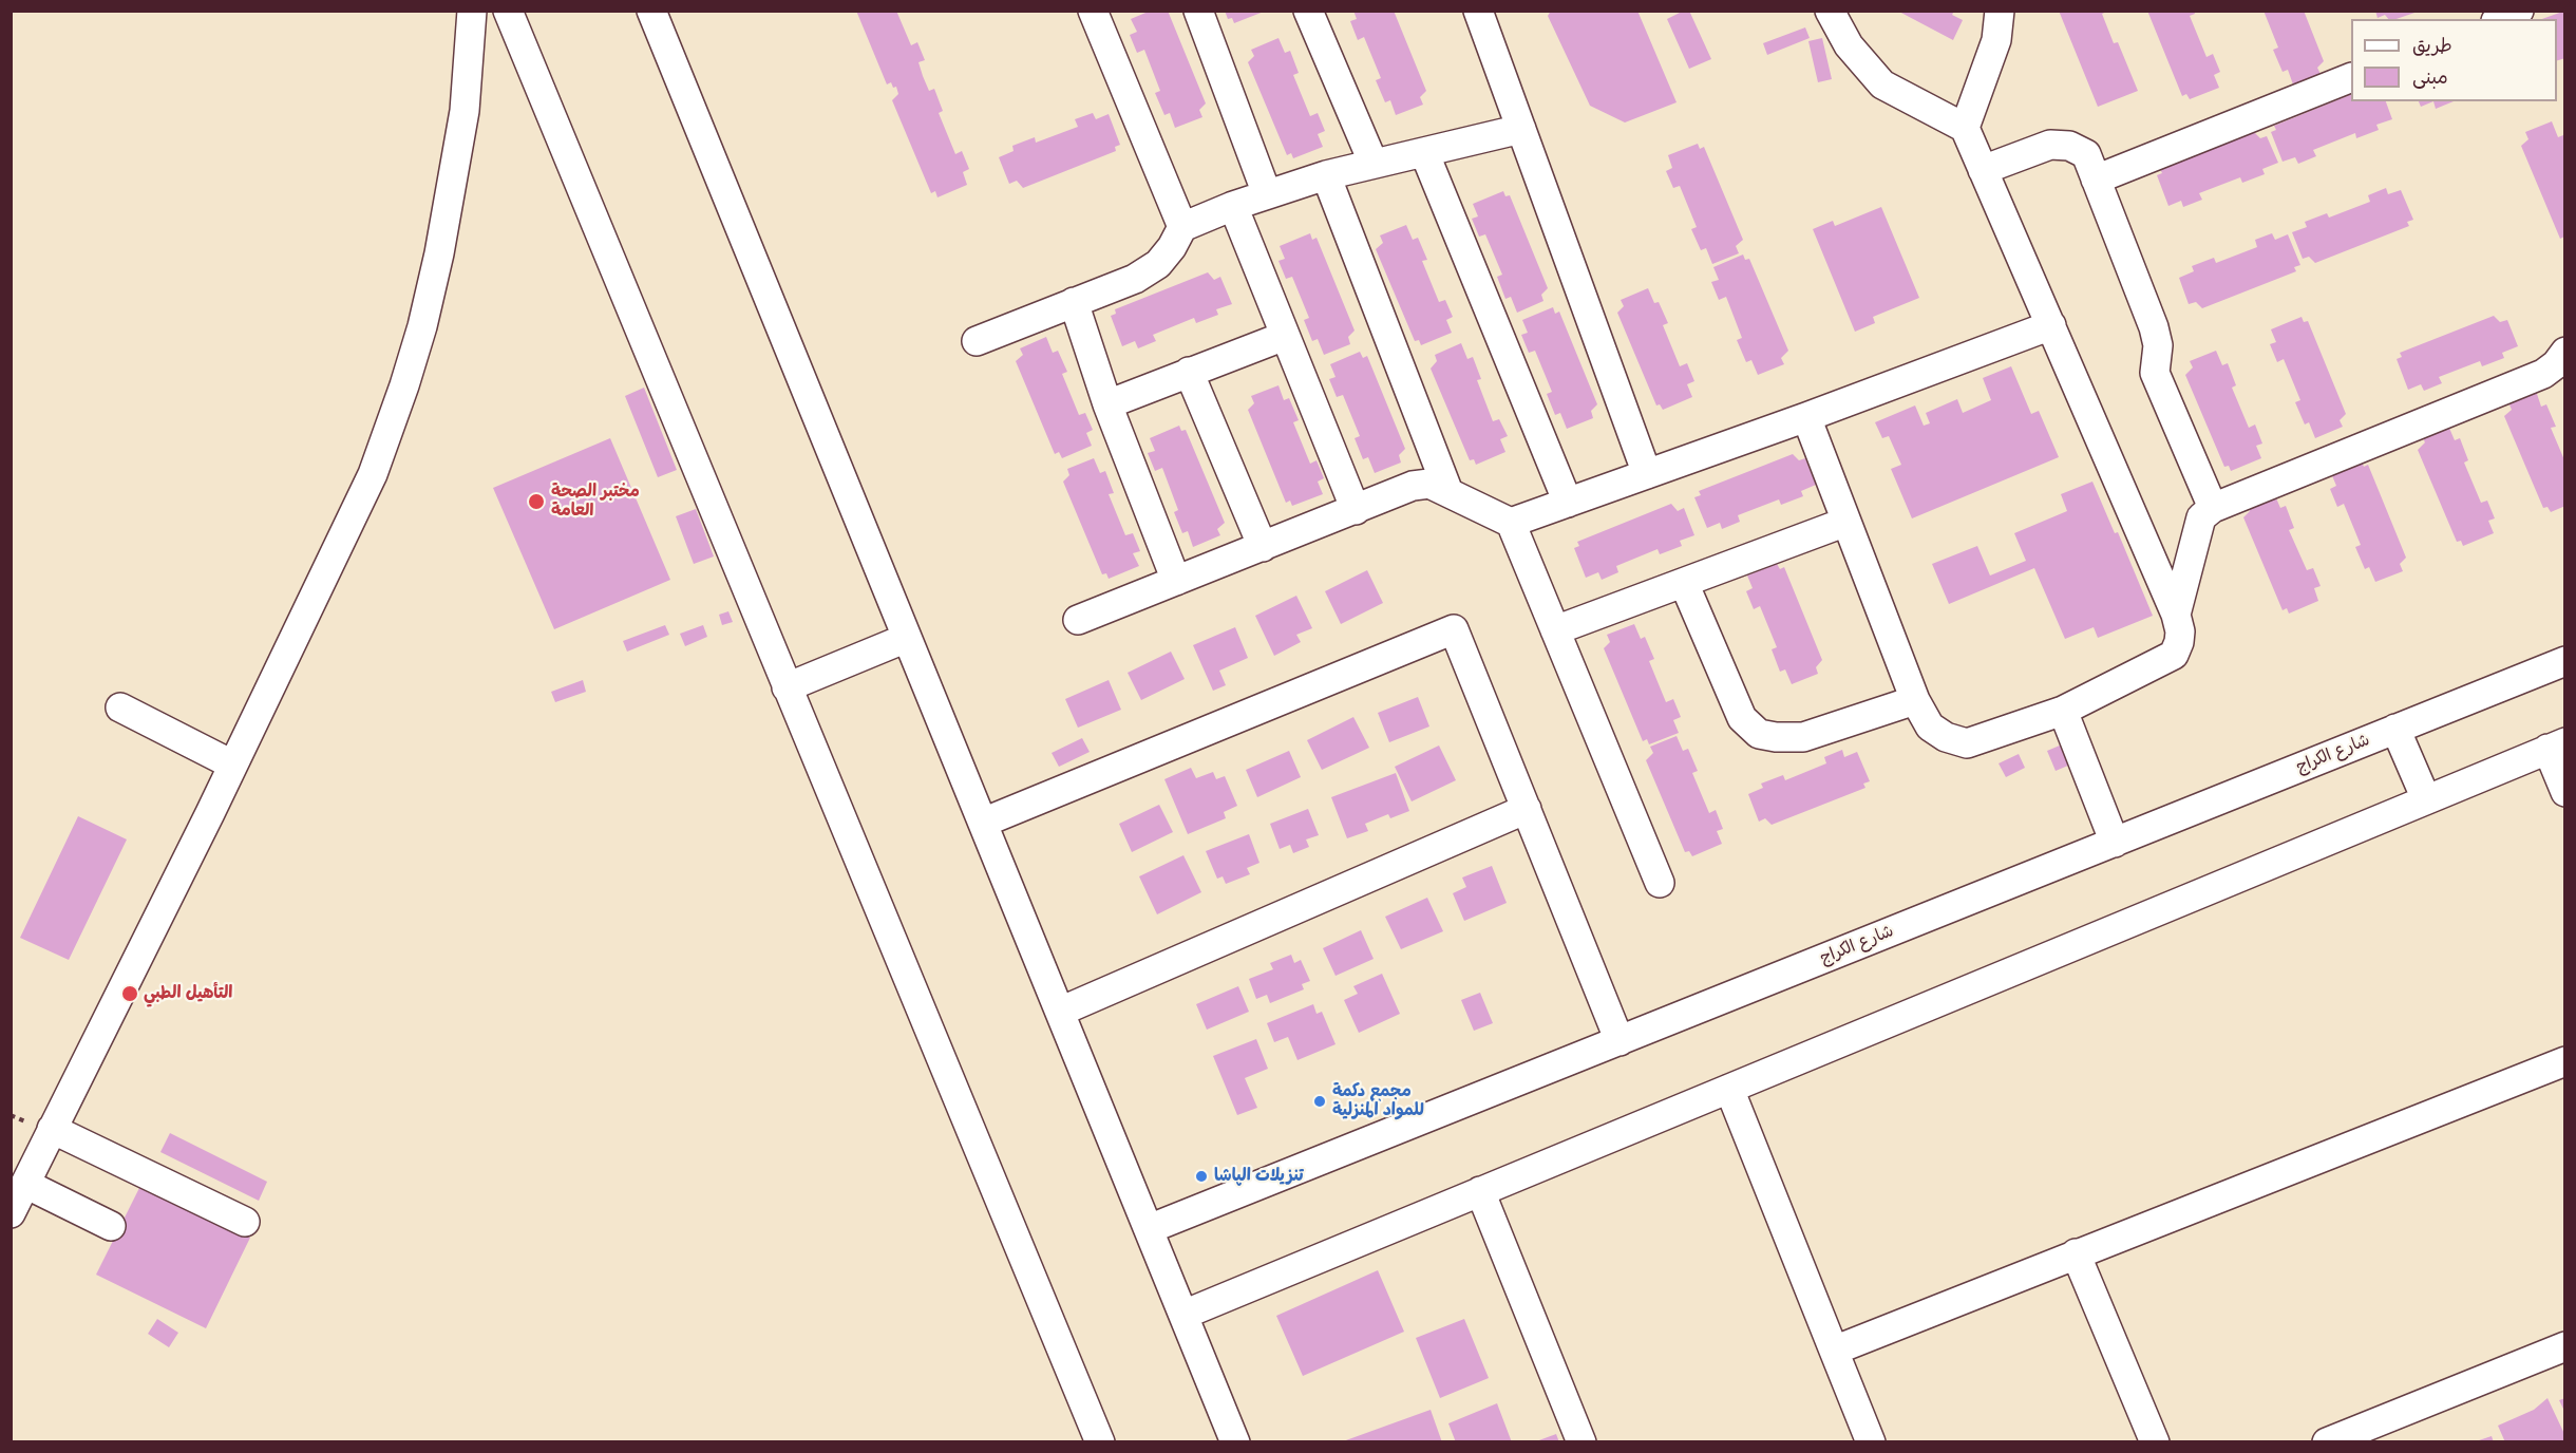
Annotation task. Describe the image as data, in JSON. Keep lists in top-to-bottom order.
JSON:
{
  "streets": {
    "street": ["شارع الكراج"]
  },
  "places": [
    "مختبر الصحة العامة",
    "التأهيل الطبي",
    "مجمع دكمة للمواد المنزلية",
    "تنزيلات الپاشا"
  ],
  "legend": ["طريق", "مبنى"]
}
